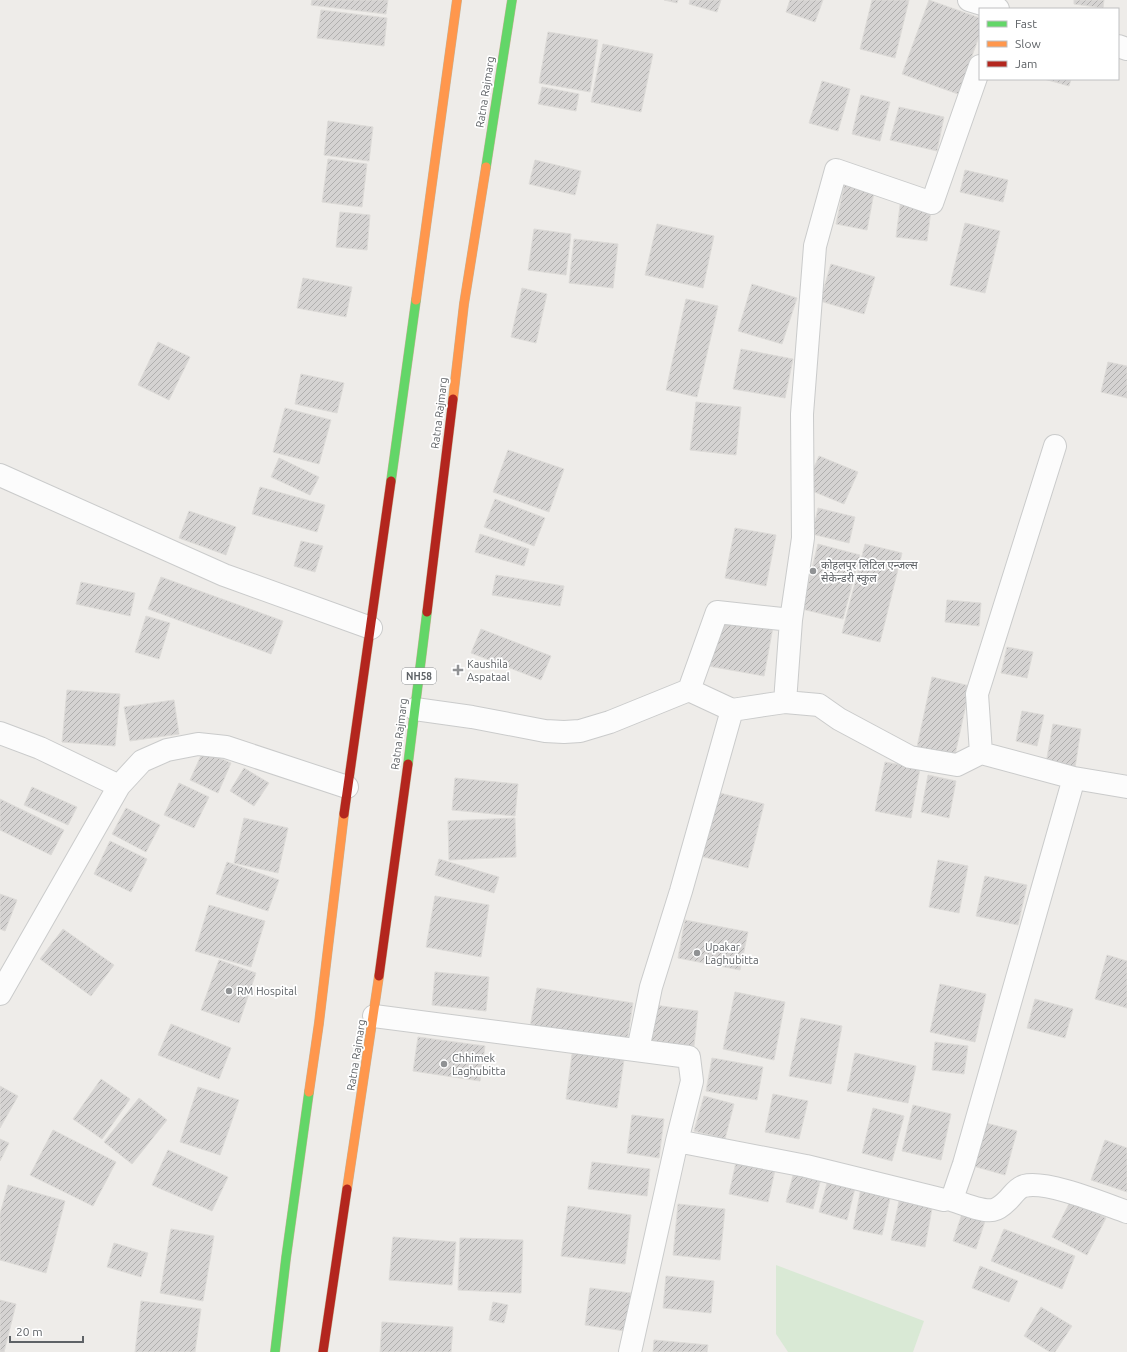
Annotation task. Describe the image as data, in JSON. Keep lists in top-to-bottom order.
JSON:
{
  "streets": {
    "highway": ["Ratna Rajmarg", "NH58"]
  },
  "places": {
    "other": [
      "कोहलपुर लिटिल एन्जल्स सेकेन्डरी स्कुल",
      "Upakar Laghubitta",
      "RM Hospital",
      "Chhimek Laghubitta"
    ],
    "health": ["Kaushila Aspataal"]
  },
  "legend": ["Fast", "Slow", "Jam"],
  "scale_bar": "20 m"
}
